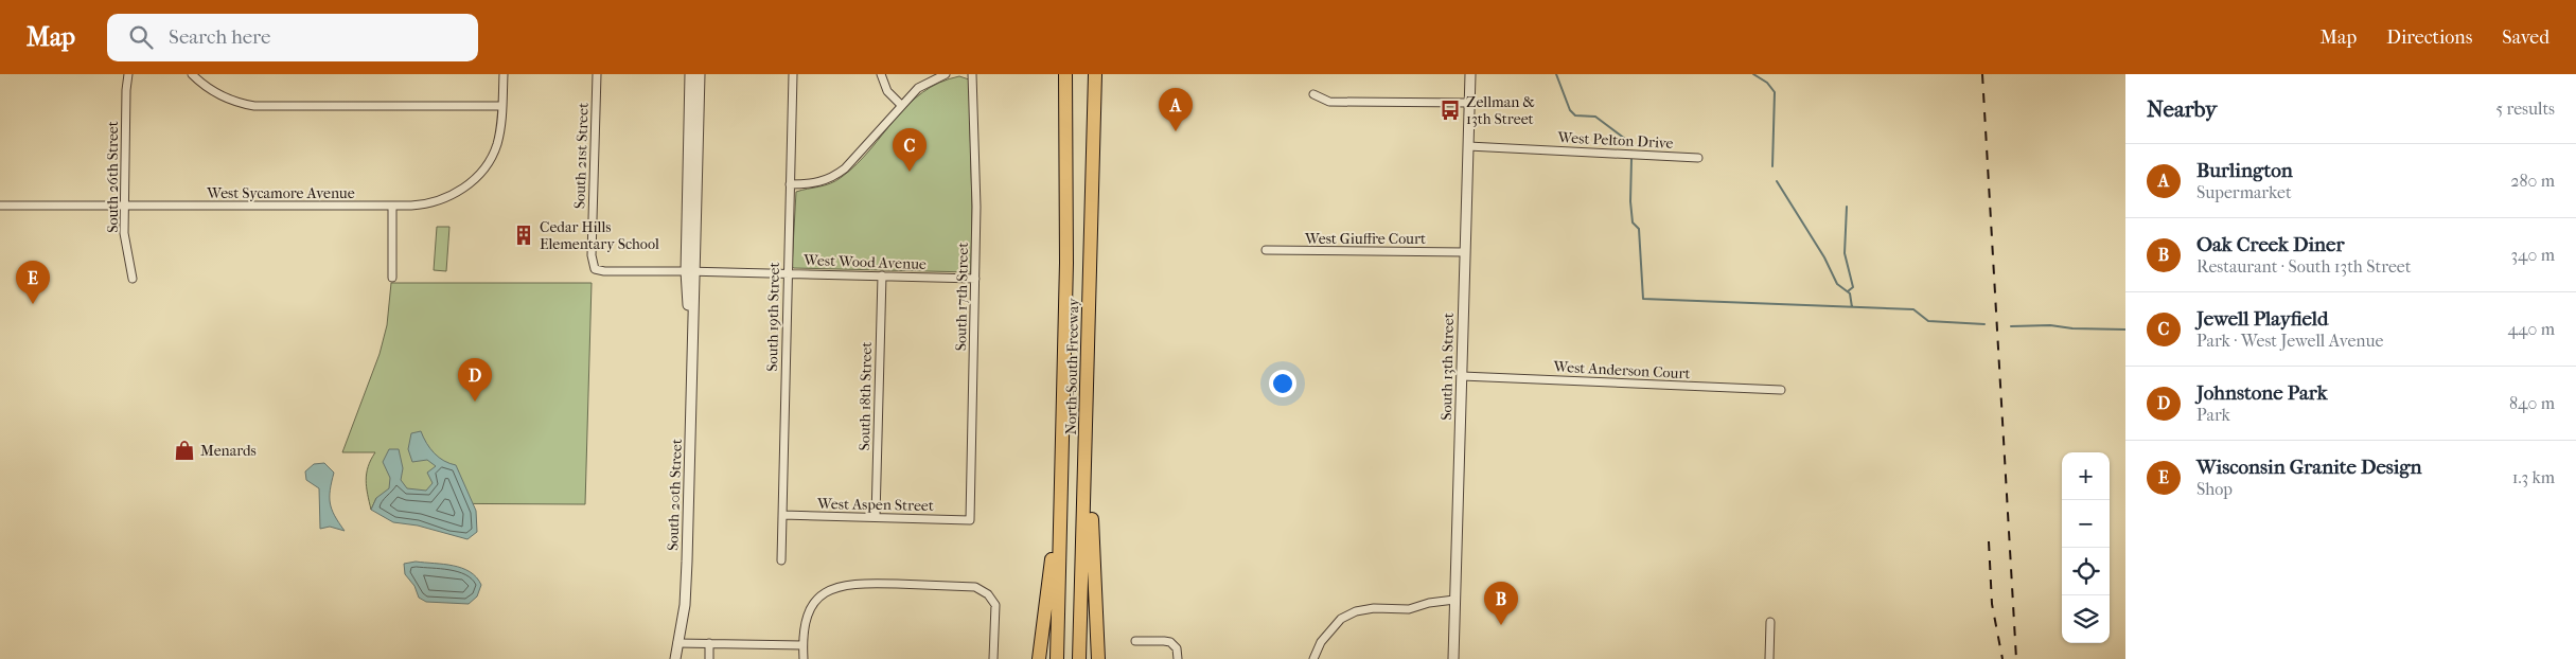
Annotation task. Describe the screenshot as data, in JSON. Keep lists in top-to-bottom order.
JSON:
{
  "streets": {
    "highway": ["North-South Freeway"],
    "street": [
      "West Pelton Drive",
      "South 21st Street",
      "South 26th Street",
      "West Sycamore Avenue",
      "West Giuffre Court",
      "West Wood Avenue",
      "South 17th Street",
      "South 19th Street",
      "South 13th Street",
      "West Anderson Court",
      "South 18th Street",
      "South 20th Street",
      "West Aspen Street"
    ]
  },
  "crossings": [
    ["West Pelton Drive", "South 13th Street"],
    ["South 21st Street", "West Wood Avenue"],
    ["South 26th Street", "West Sycamore Avenue"],
    ["West Giuffre Court", "South 13th Street"],
    ["West Wood Avenue", "South 17th Street"],
    ["West Wood Avenue", "South 19th Street"],
    ["West Wood Avenue", "South 18th Street"],
    ["West Wood Avenue", "South 20th Street"],
    ["South 17th Street", "West Aspen Street"],
    ["South 19th Street", "West Aspen Street"],
    ["South 13th Street", "West Anderson Court"],
    ["South 18th Street", "West Aspen Street"]
  ],
  "places": {
    "bus stop": ["Zellman & 13th Street"],
    "building": ["Cedar Hills Elementary School"],
    "shop": ["Menards"]
  },
  "page": {
    "header": "Map",
    "search": "Search here",
    "nav": ["Map", "Directions", "Saved"],
    "heading": ["Nearby", "5 results"],
    "pins": [
      "A",
      "C",
      "E",
      "D",
      "B"
    ],
    "list": [
      {
        "mark": "A",
        "name": "Burlington",
        "note": "Supermarket",
        "value": "280 m"
      },
      {
        "mark": "B",
        "name": "Oak Creek Diner",
        "note": "Restaurant · South 13th Street",
        "value": "340 m"
      },
      {
        "mark": "C",
        "name": "Jewell Playfield",
        "note": "Park · West Jewell Avenue",
        "value": "440 m"
      },
      {
        "mark": "D",
        "name": "Johnstone Park",
        "note": "Park",
        "value": "840 m"
      },
      {
        "mark": "E",
        "name": "Wisconsin Granite Design",
        "note": "Shop",
        "value": "1.3 km"
      }
    ],
    "map_buttons": ["+", "−"]
  }
}
